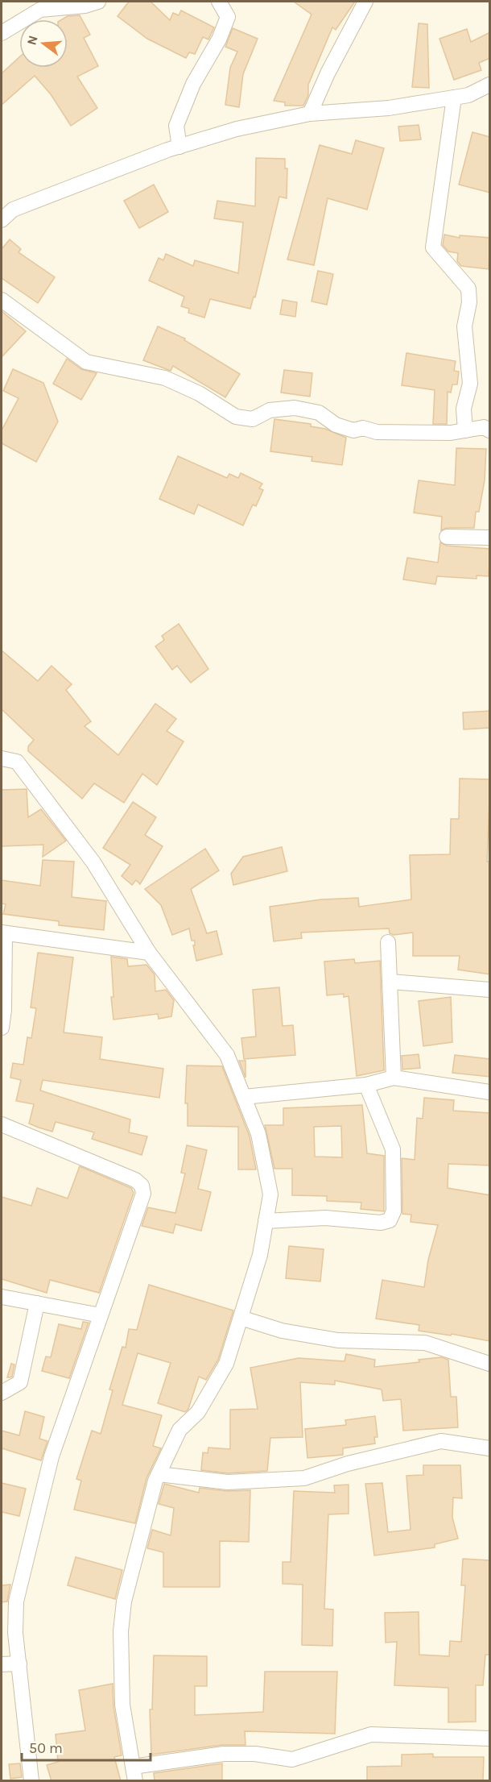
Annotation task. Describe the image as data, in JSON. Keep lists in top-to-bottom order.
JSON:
{
  "scale_bar": "50 m",
  "north": "left"
}
